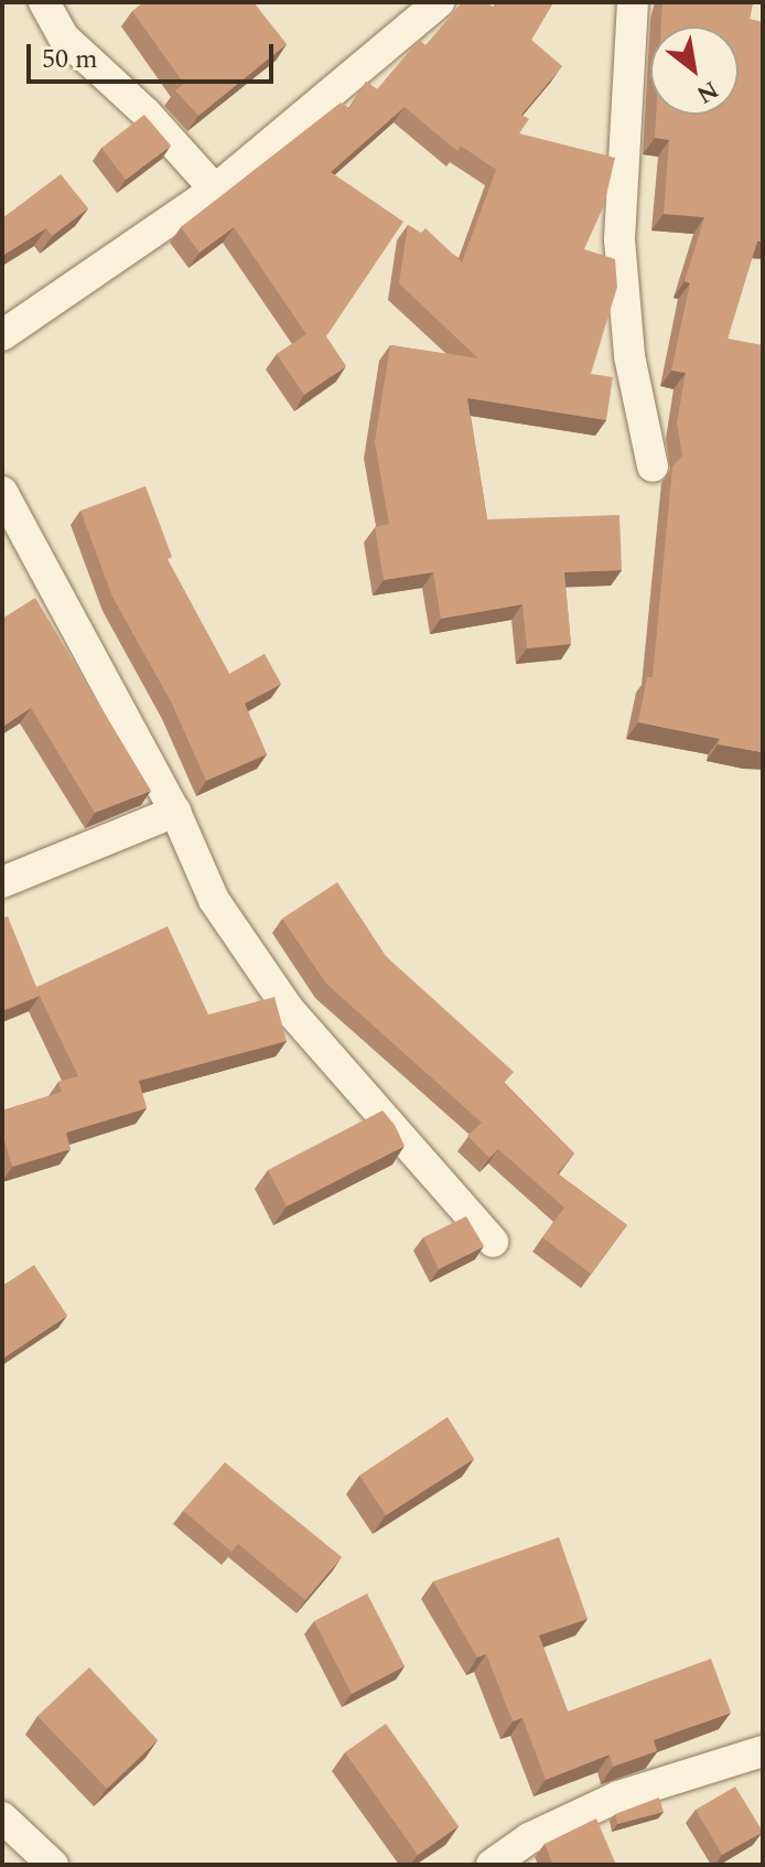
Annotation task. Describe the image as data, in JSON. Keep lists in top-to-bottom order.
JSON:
{
  "scale_bar": "50 m",
  "north": "bottom right"
}
